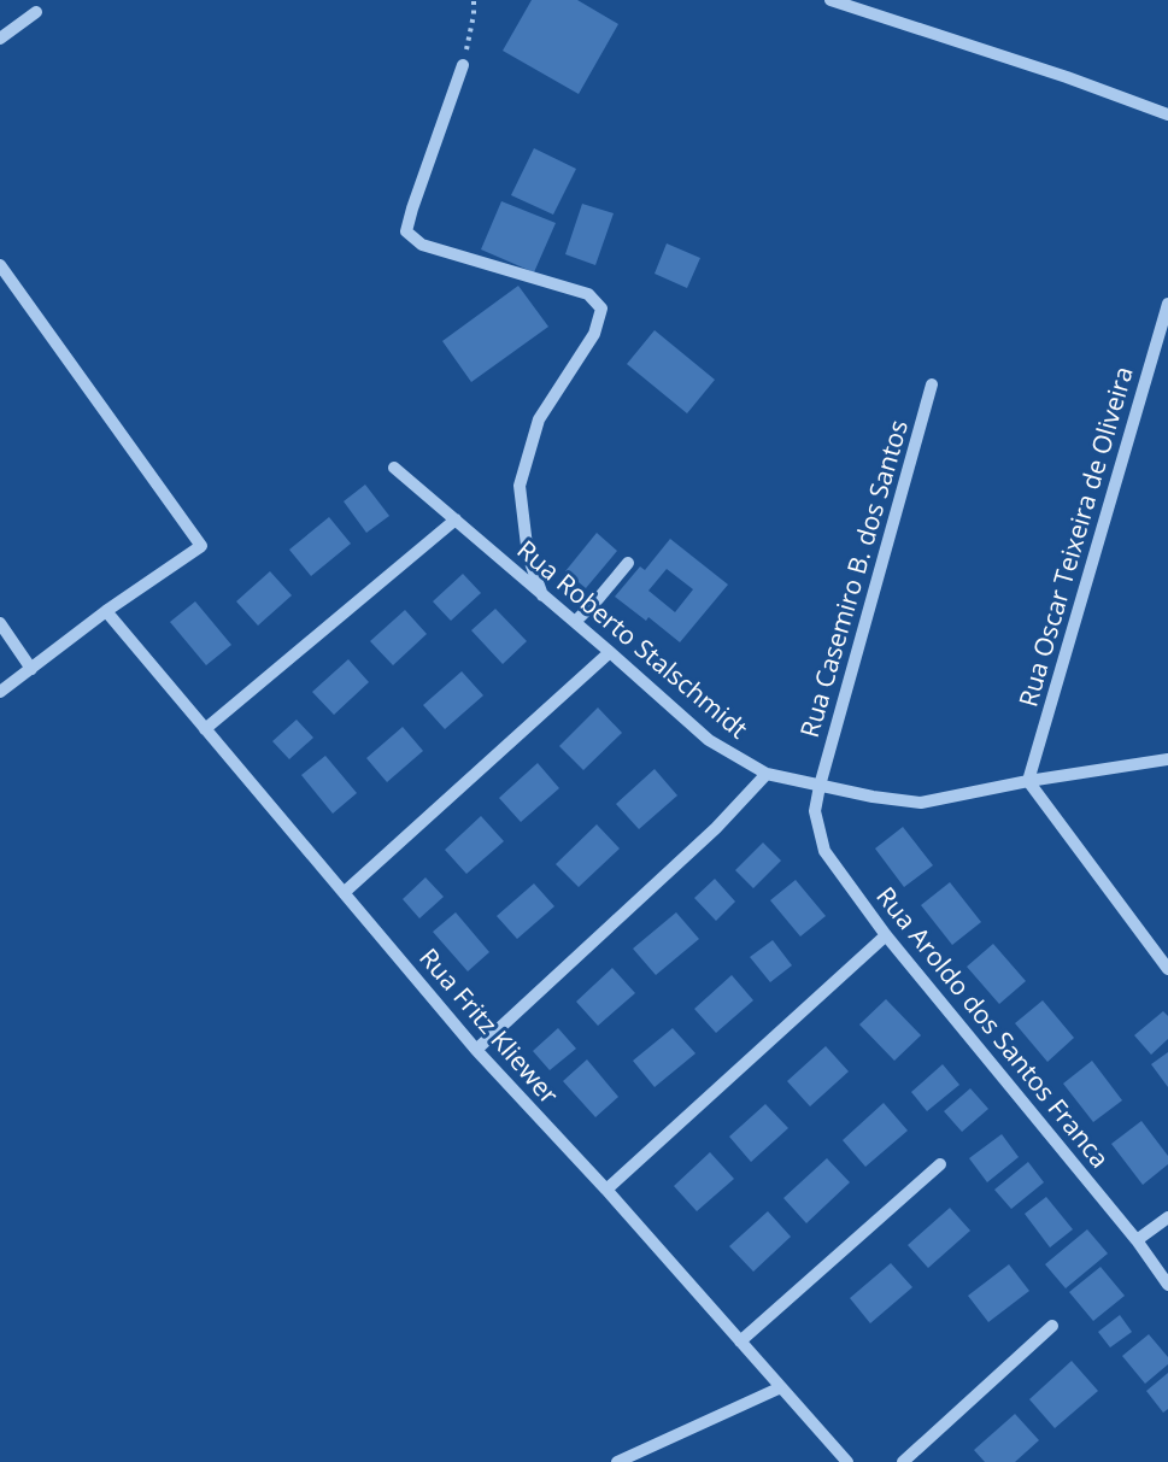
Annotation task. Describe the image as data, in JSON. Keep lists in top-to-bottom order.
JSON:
{
  "streets": {
    "street": [
      "Rua Oscar Teixeira de Oliveira",
      "Rua Casemiro B. dos Santos",
      "Rua Roberto Stalschmidt",
      "Rua Fritz Kliewer",
      "Rua Aroldo dos Santos Franca"
    ]
  },
  "crossings": [
    ["Rua Oscar Teixeira de Oliveira", "Rua Roberto Stalschmidt"],
    ["Rua Casemiro B. dos Santos", "Rua Roberto Stalschmidt"],
    ["Rua Casemiro B. dos Santos", "Rua Aroldo dos Santos Franca"],
    ["Rua Roberto Stalschmidt", "Rua Aroldo dos Santos Franca"]
  ]
}
